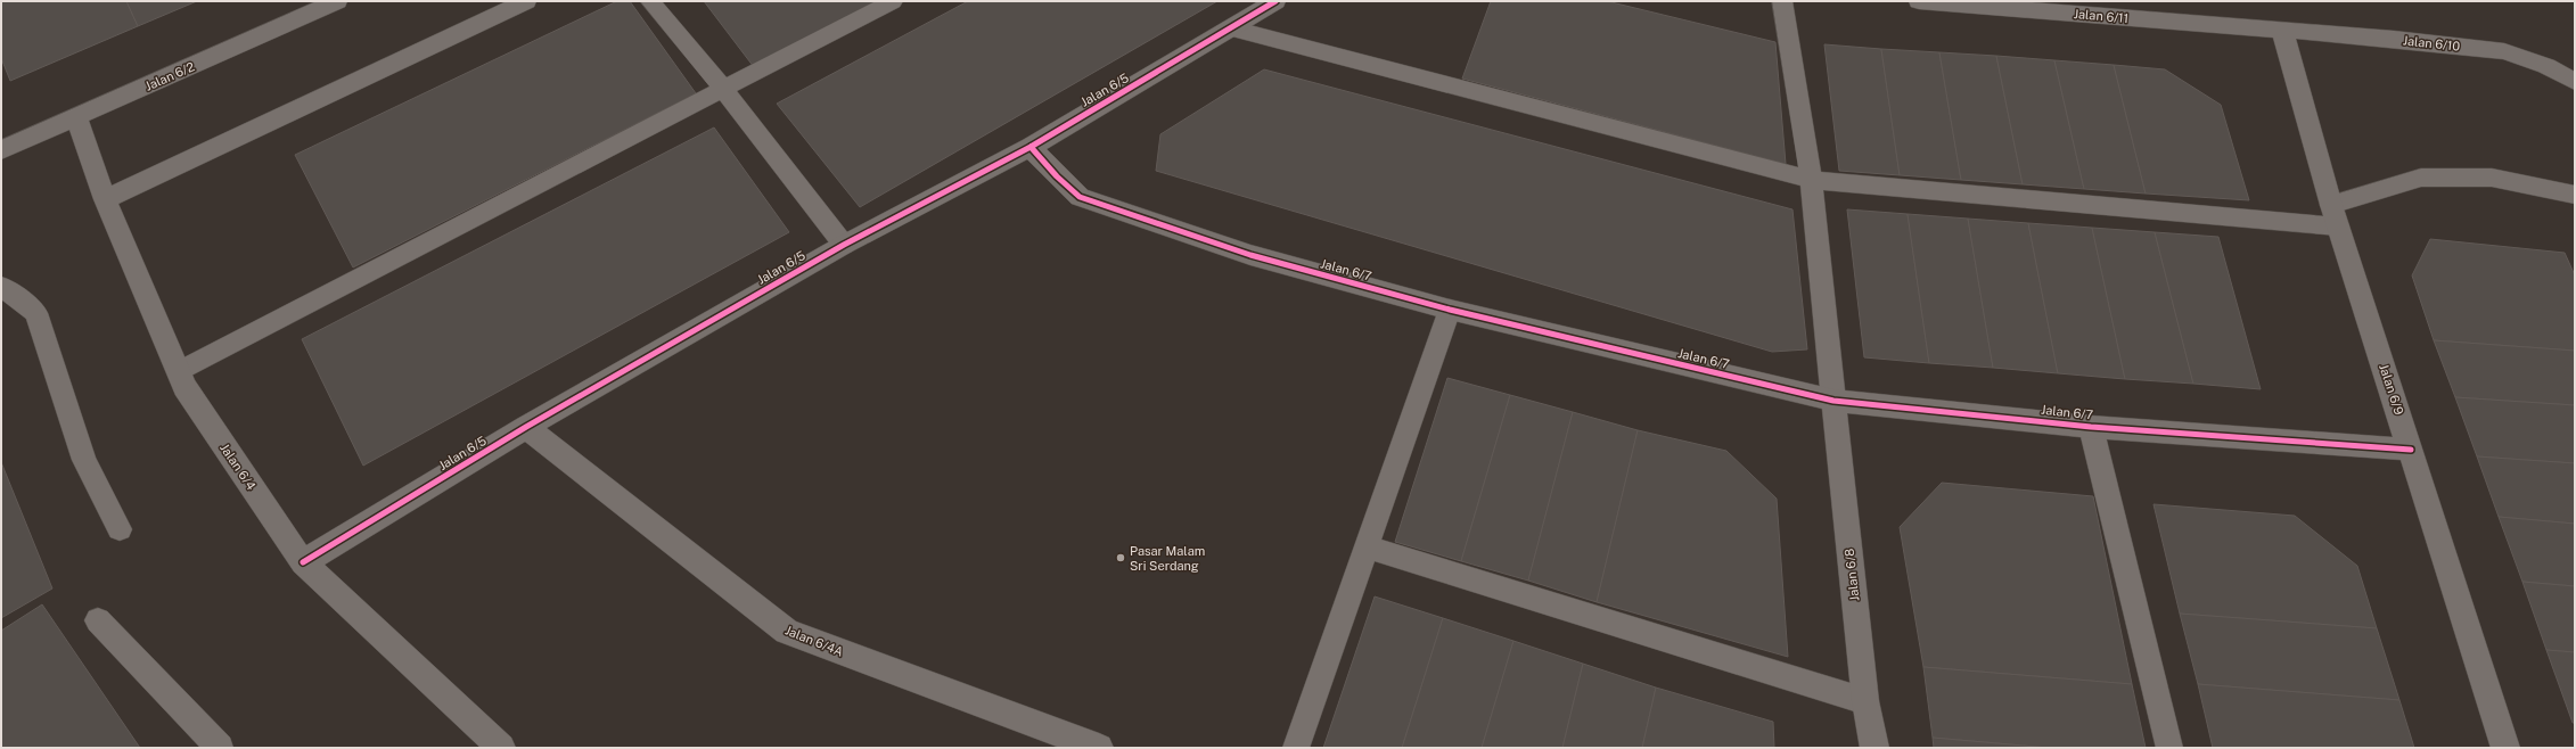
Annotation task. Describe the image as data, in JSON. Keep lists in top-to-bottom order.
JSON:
{
  "streets": {
    "street": [
      "Jalan 6/11",
      "Jalan 6/10",
      "Jalan 6/2",
      "Jalan 6/5",
      "Jalan 6/7",
      "Jalan 6/9",
      "Jalan 6/4",
      "Jalan 6/8",
      "Jalan 6/4A"
    ]
  },
  "crossings": [
    ["Jalan 6/11", "Jalan 6/10"],
    ["Jalan 6/11", "Jalan 6/9"],
    ["Jalan 6/10", "Jalan 6/9"],
    ["Jalan 6/2", "Jalan 6/4"],
    ["Jalan 6/5", "Jalan 6/7"],
    ["Jalan 6/5", "Jalan 6/4"],
    ["Jalan 6/5", "Jalan 6/4A"],
    ["Jalan 6/7", "Jalan 6/9"],
    ["Jalan 6/7", "Jalan 6/8"]
  ],
  "places": ["Pasar Malam Sri Serdang"]
}
